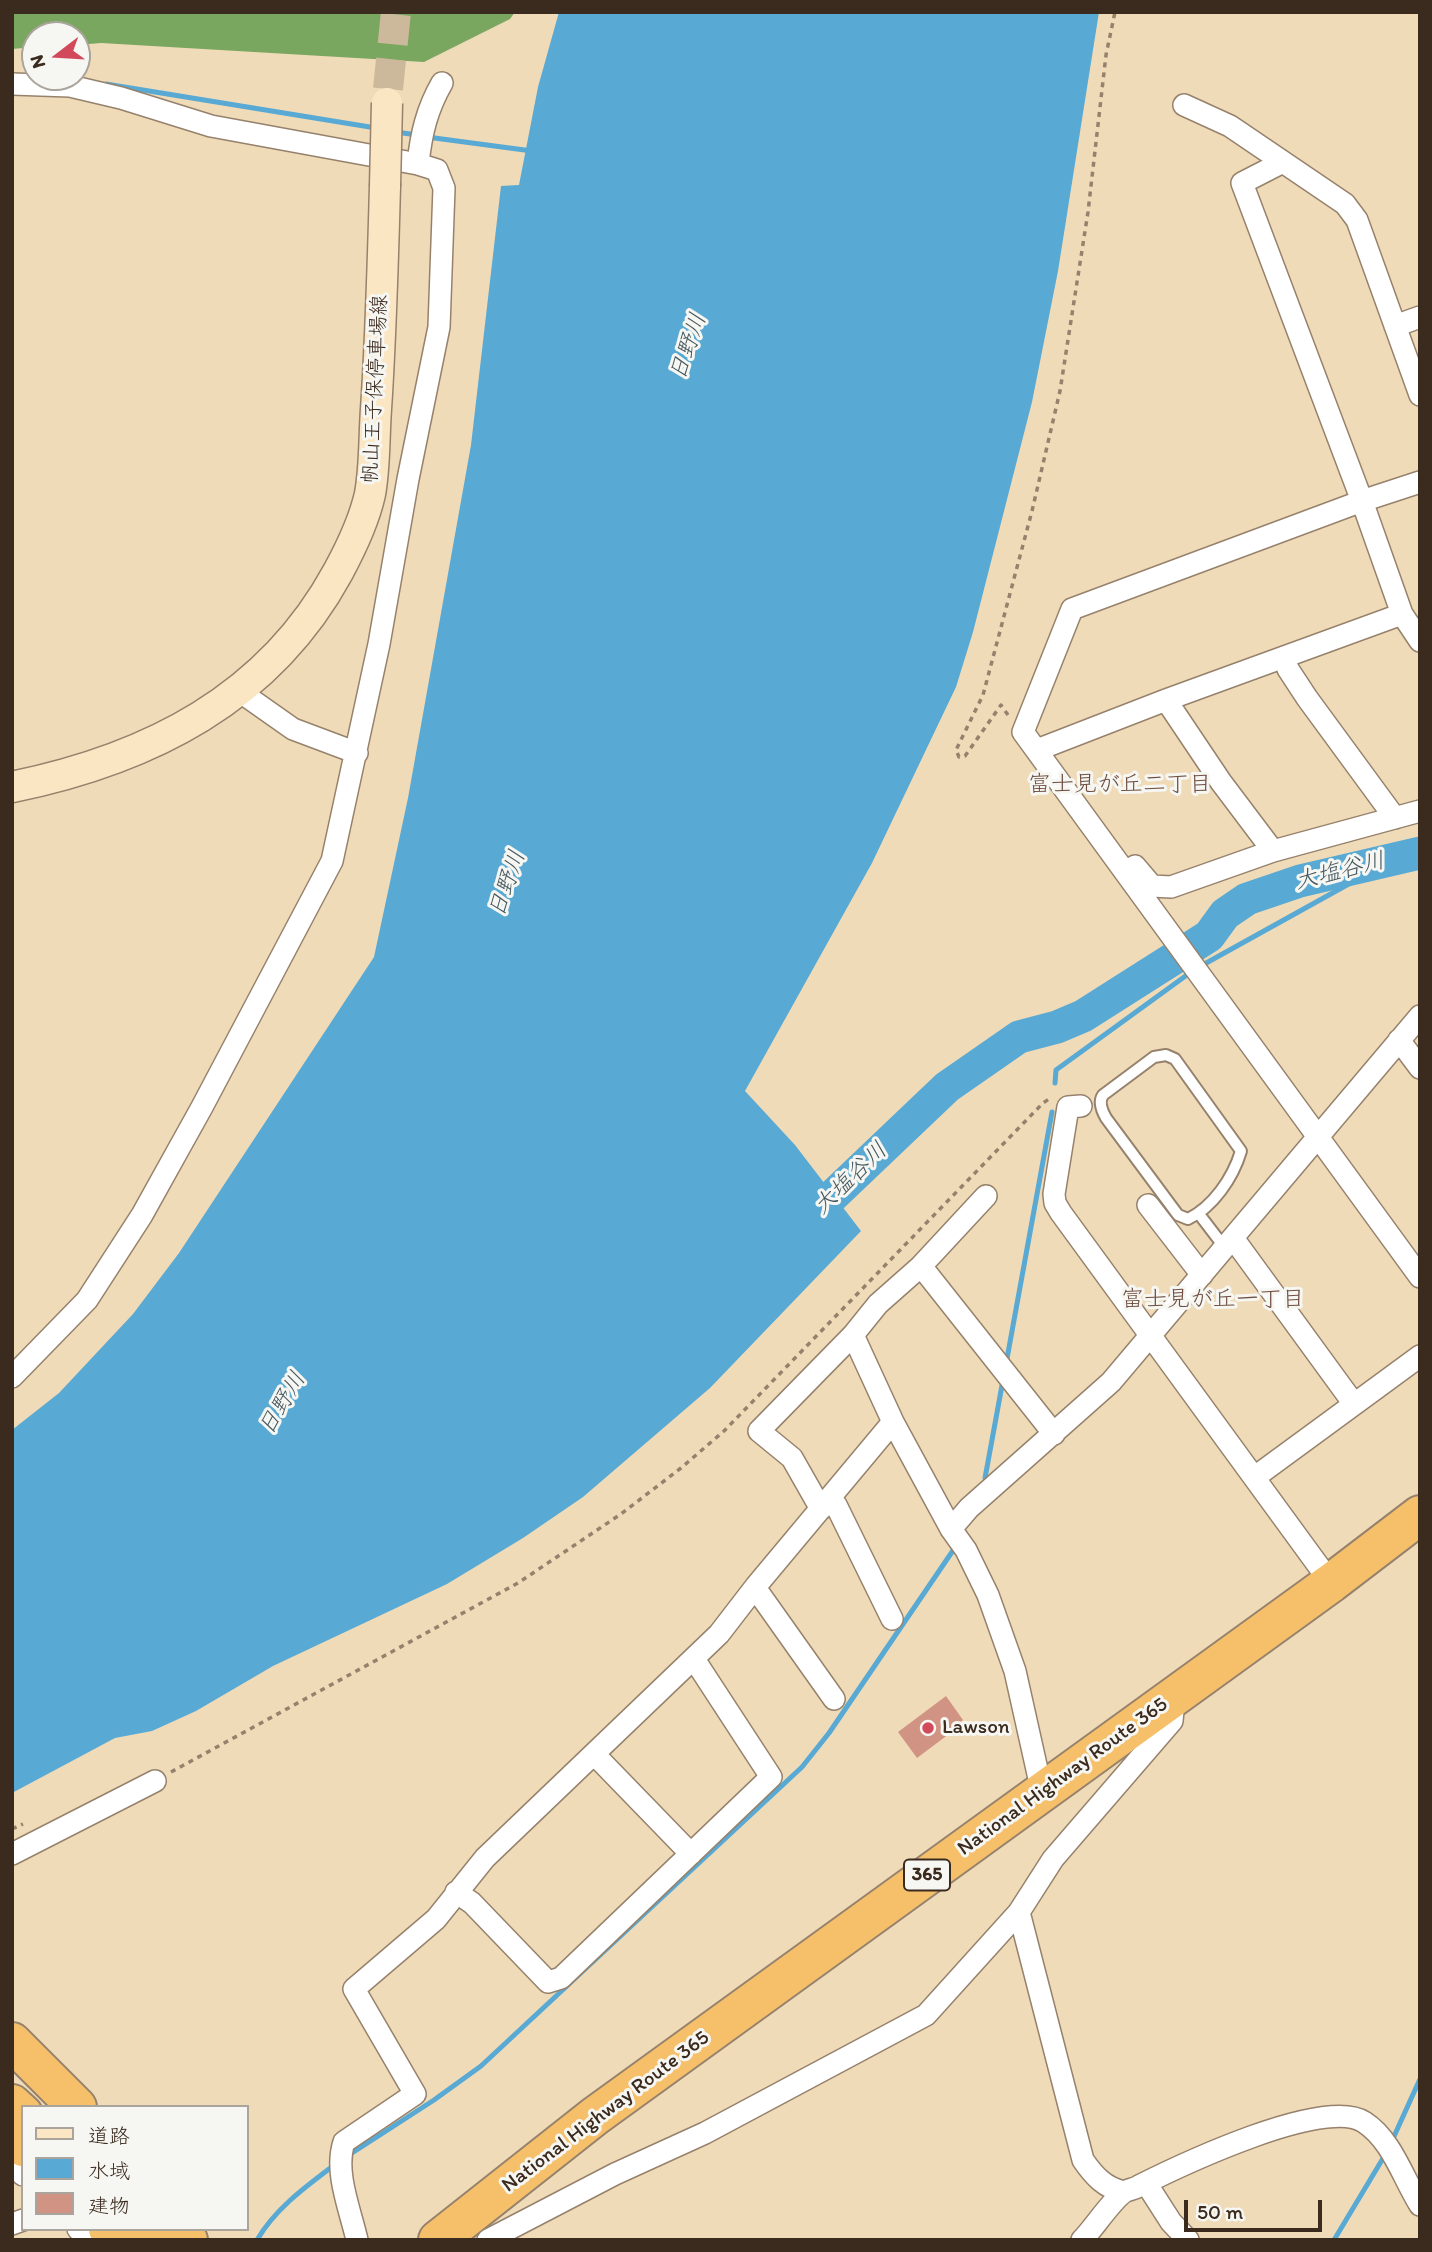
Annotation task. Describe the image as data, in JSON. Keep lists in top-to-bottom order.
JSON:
{
  "streets": {
    "highway": ["National Highway Route 365", "365"],
    "main road": ["帆山王子保停車場線"]
  },
  "districts": ["富士見が丘二丁目", "富士見が丘一丁目"],
  "water": ["日野川", "大塩谷川"],
  "places": ["Lawson"],
  "legend": ["道路", "水域", "建物"],
  "scale_bar": "50 m",
  "north": "left"
}
